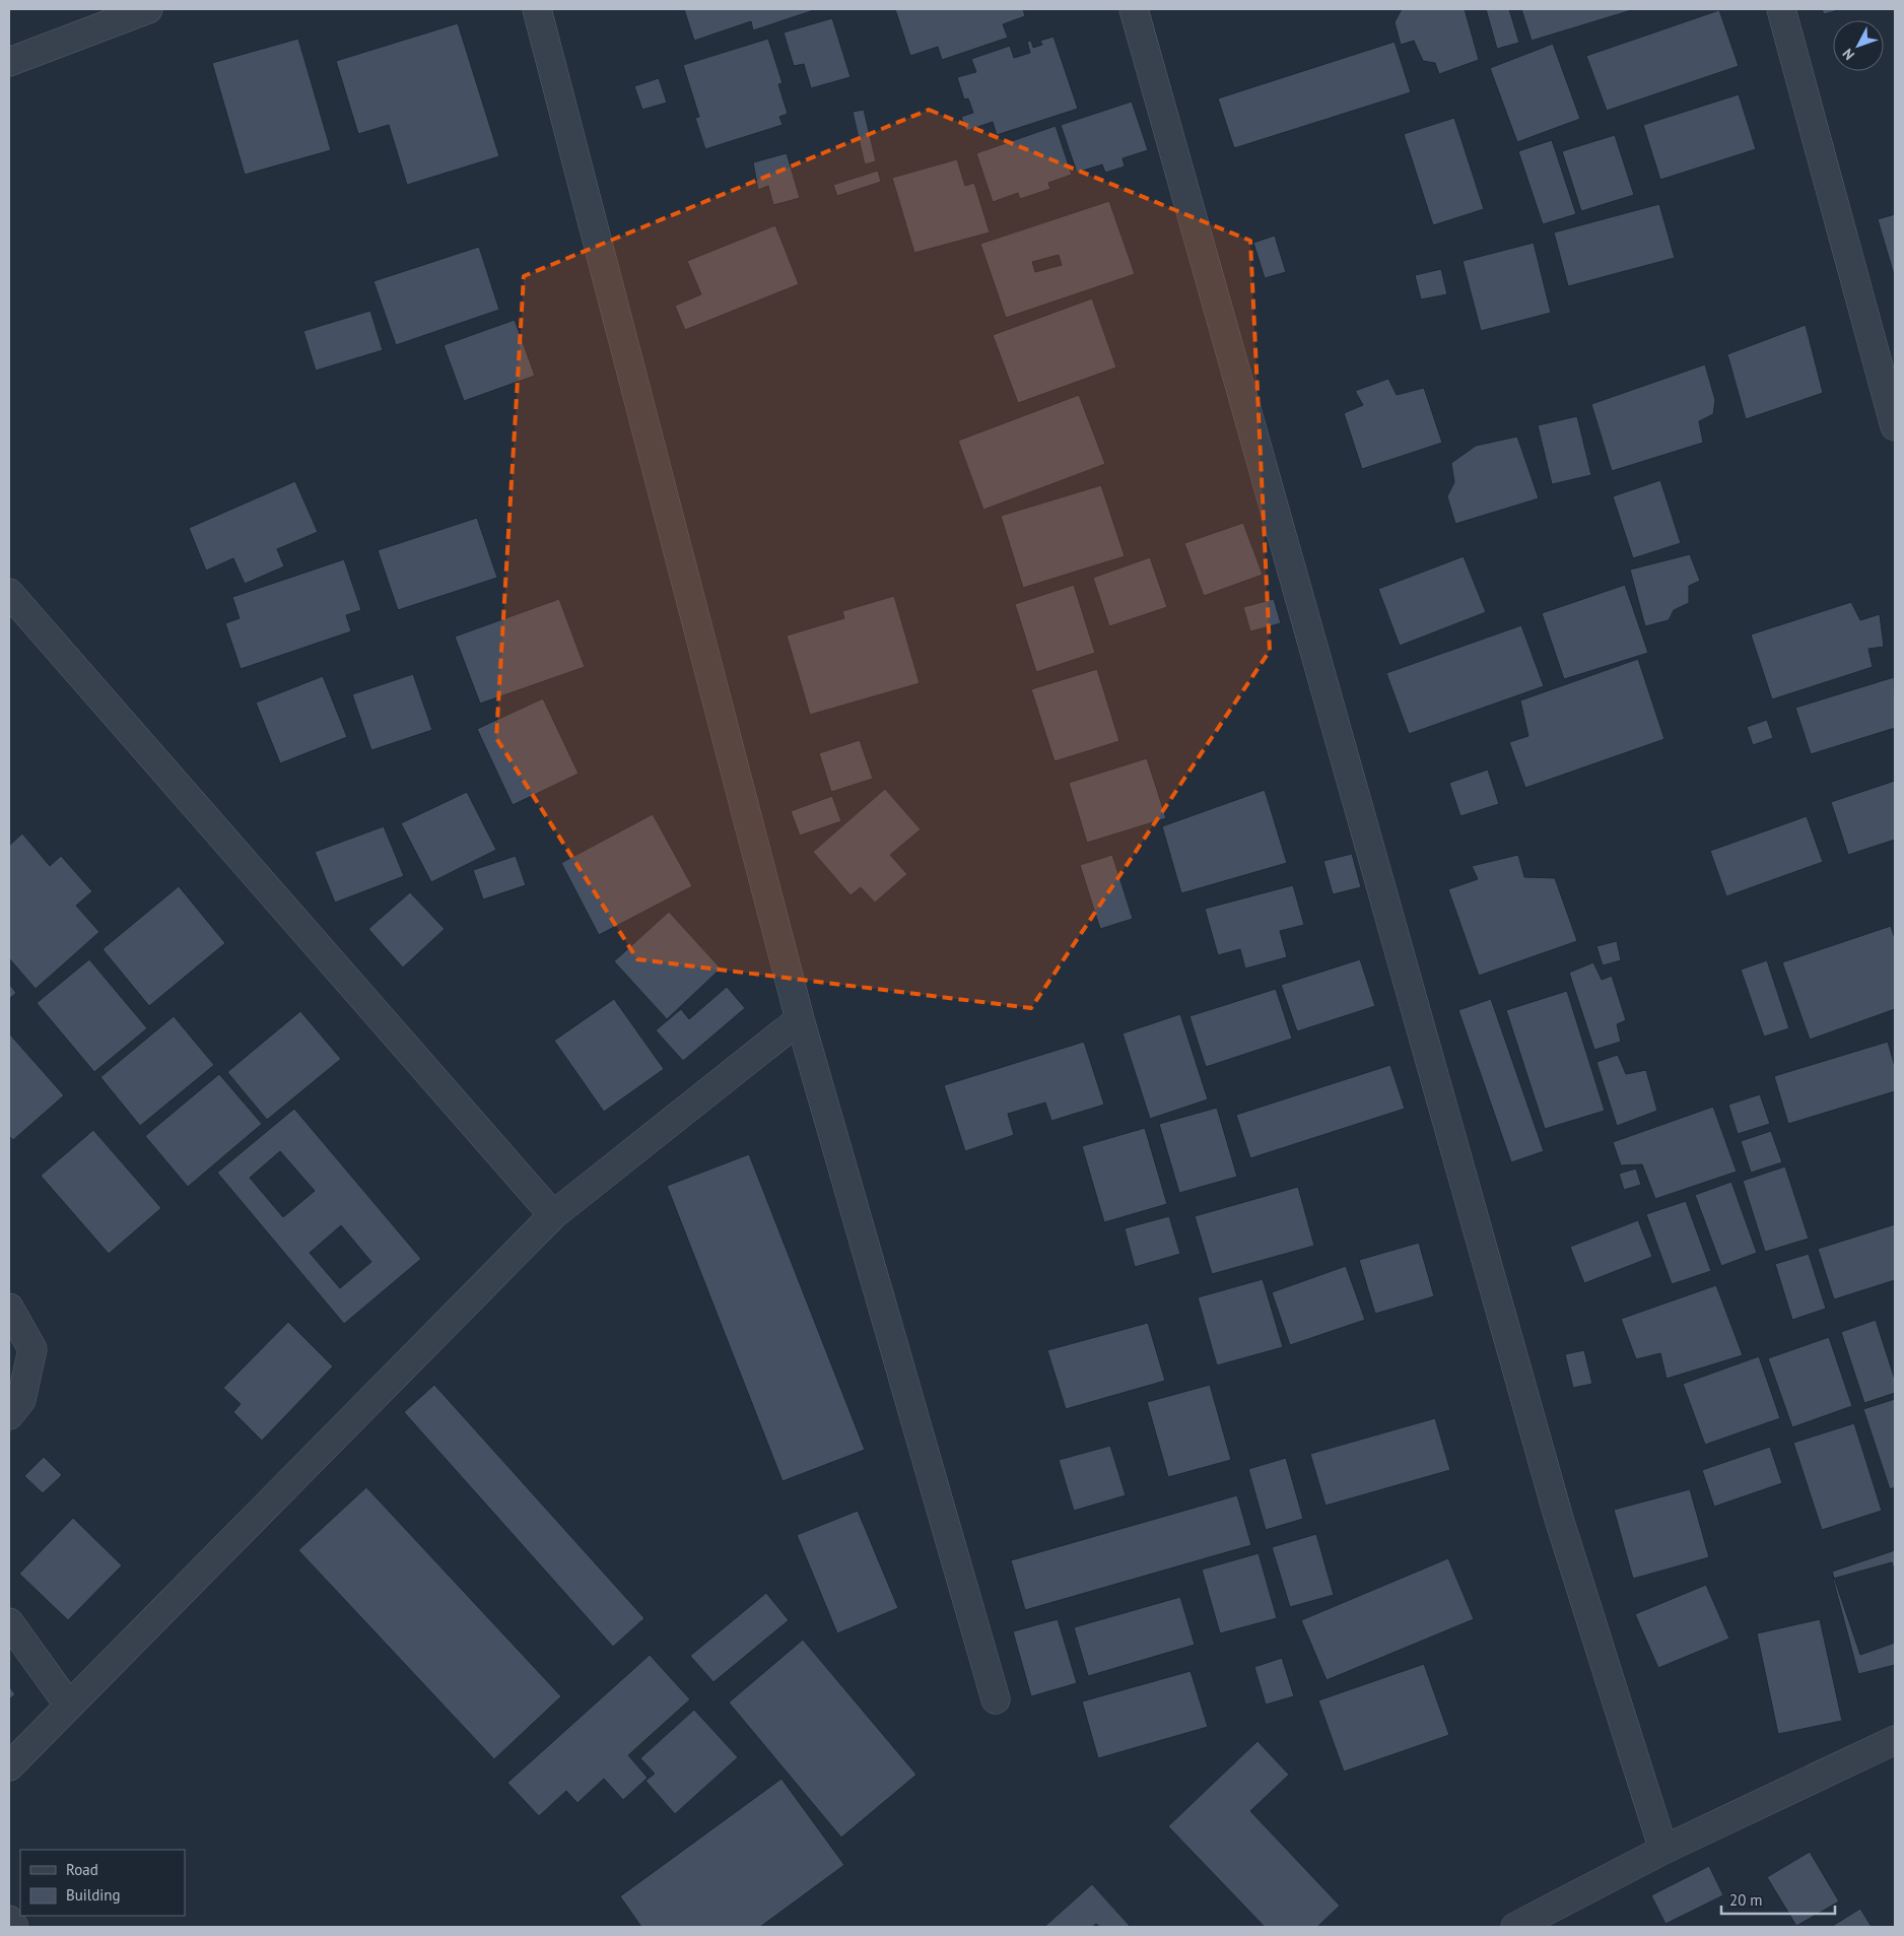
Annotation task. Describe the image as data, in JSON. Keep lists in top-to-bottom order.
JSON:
{
  "legend": ["Road", "Building"],
  "scale_bar": "20 m",
  "north": "bottom left"
}
